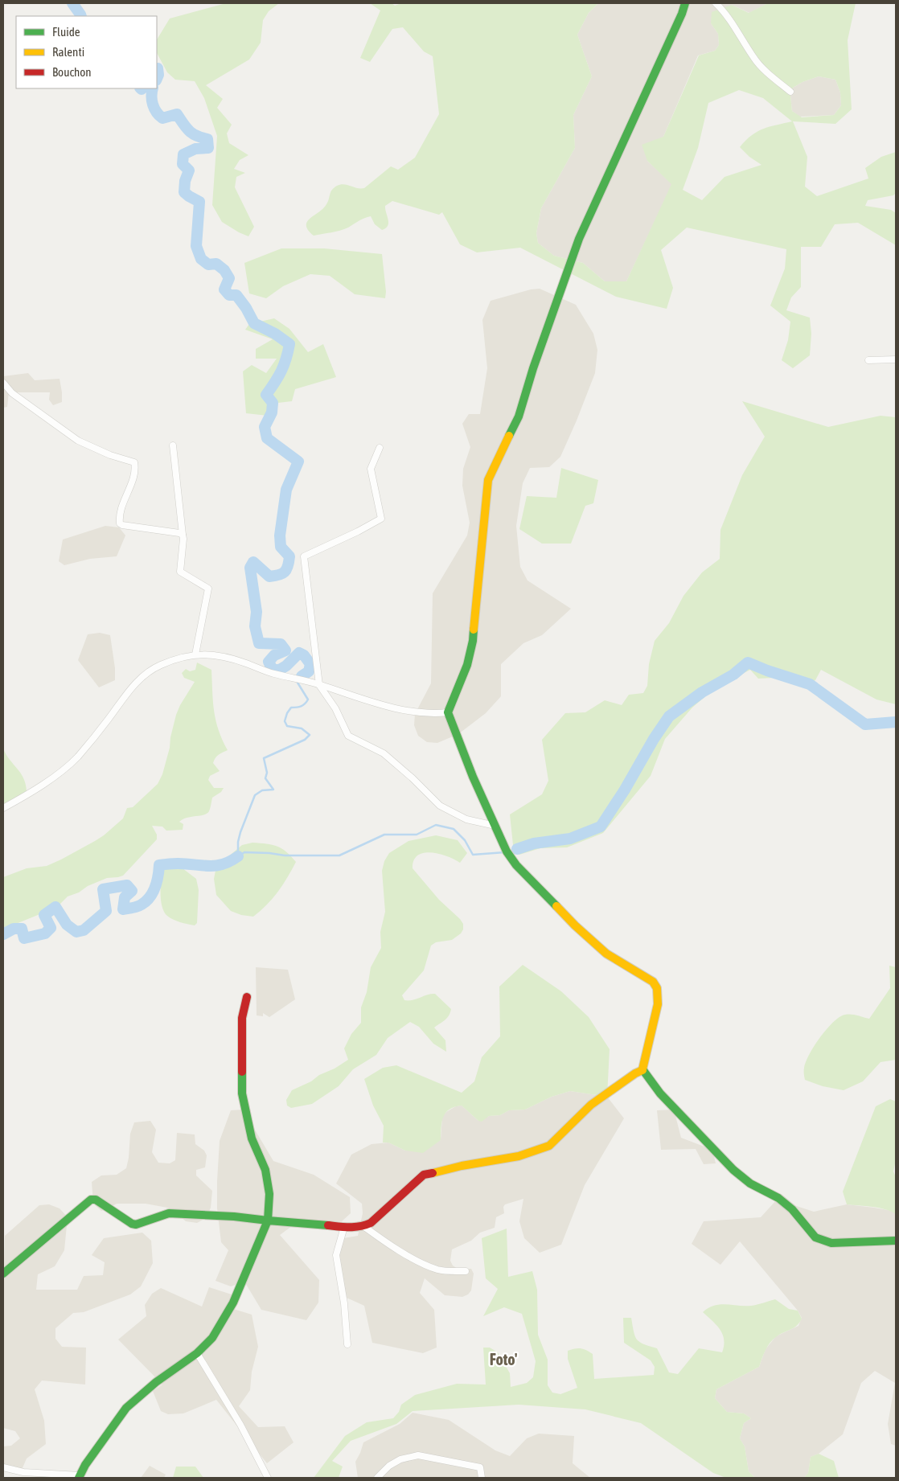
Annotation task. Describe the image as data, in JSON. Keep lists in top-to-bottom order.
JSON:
{
  "districts": ["Foto'"],
  "legend": ["Fluide", "Ralenti", "Bouchon"]
}
